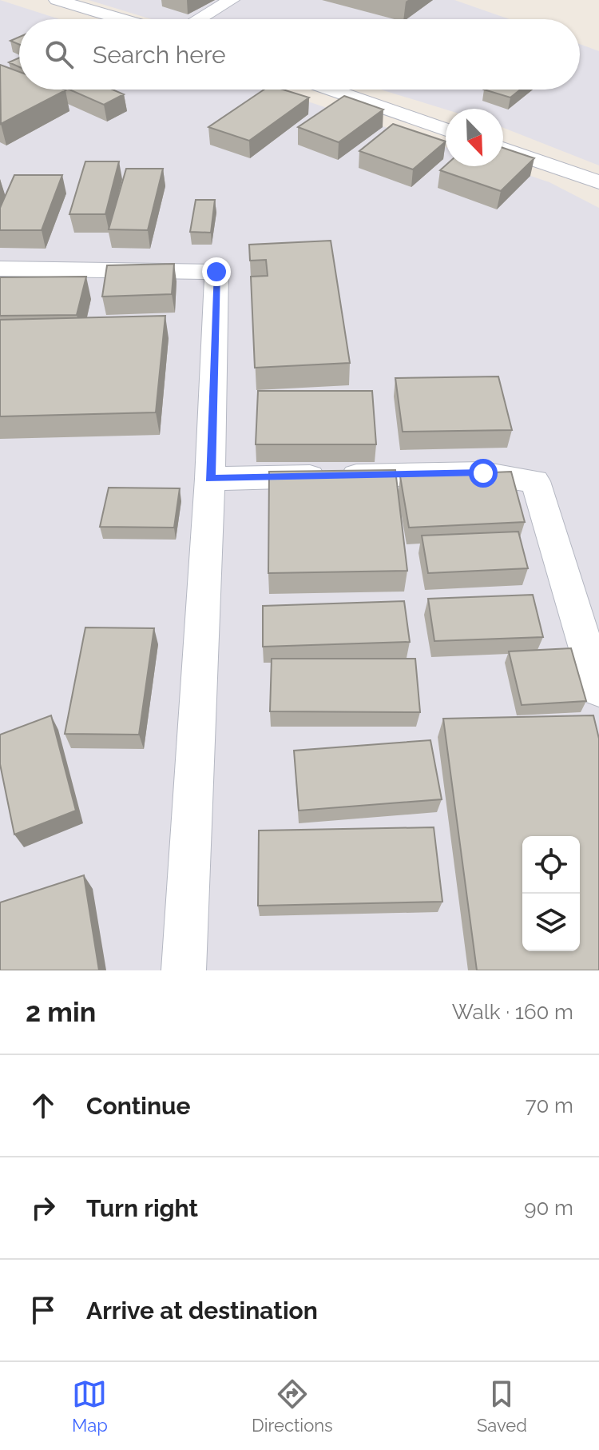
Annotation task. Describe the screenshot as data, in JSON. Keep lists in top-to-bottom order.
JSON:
{
  "north": "bottom right",
  "page": {
    "search": "Search here",
    "heading": ["2 min", "Walk · 160 m"],
    "list": [
      ["Continue", "70 m"],
      ["Turn right", "90 m"],
      "Arrive at destination"
    ],
    "nav": ["Map", "Directions", "Saved"]
  }
}
